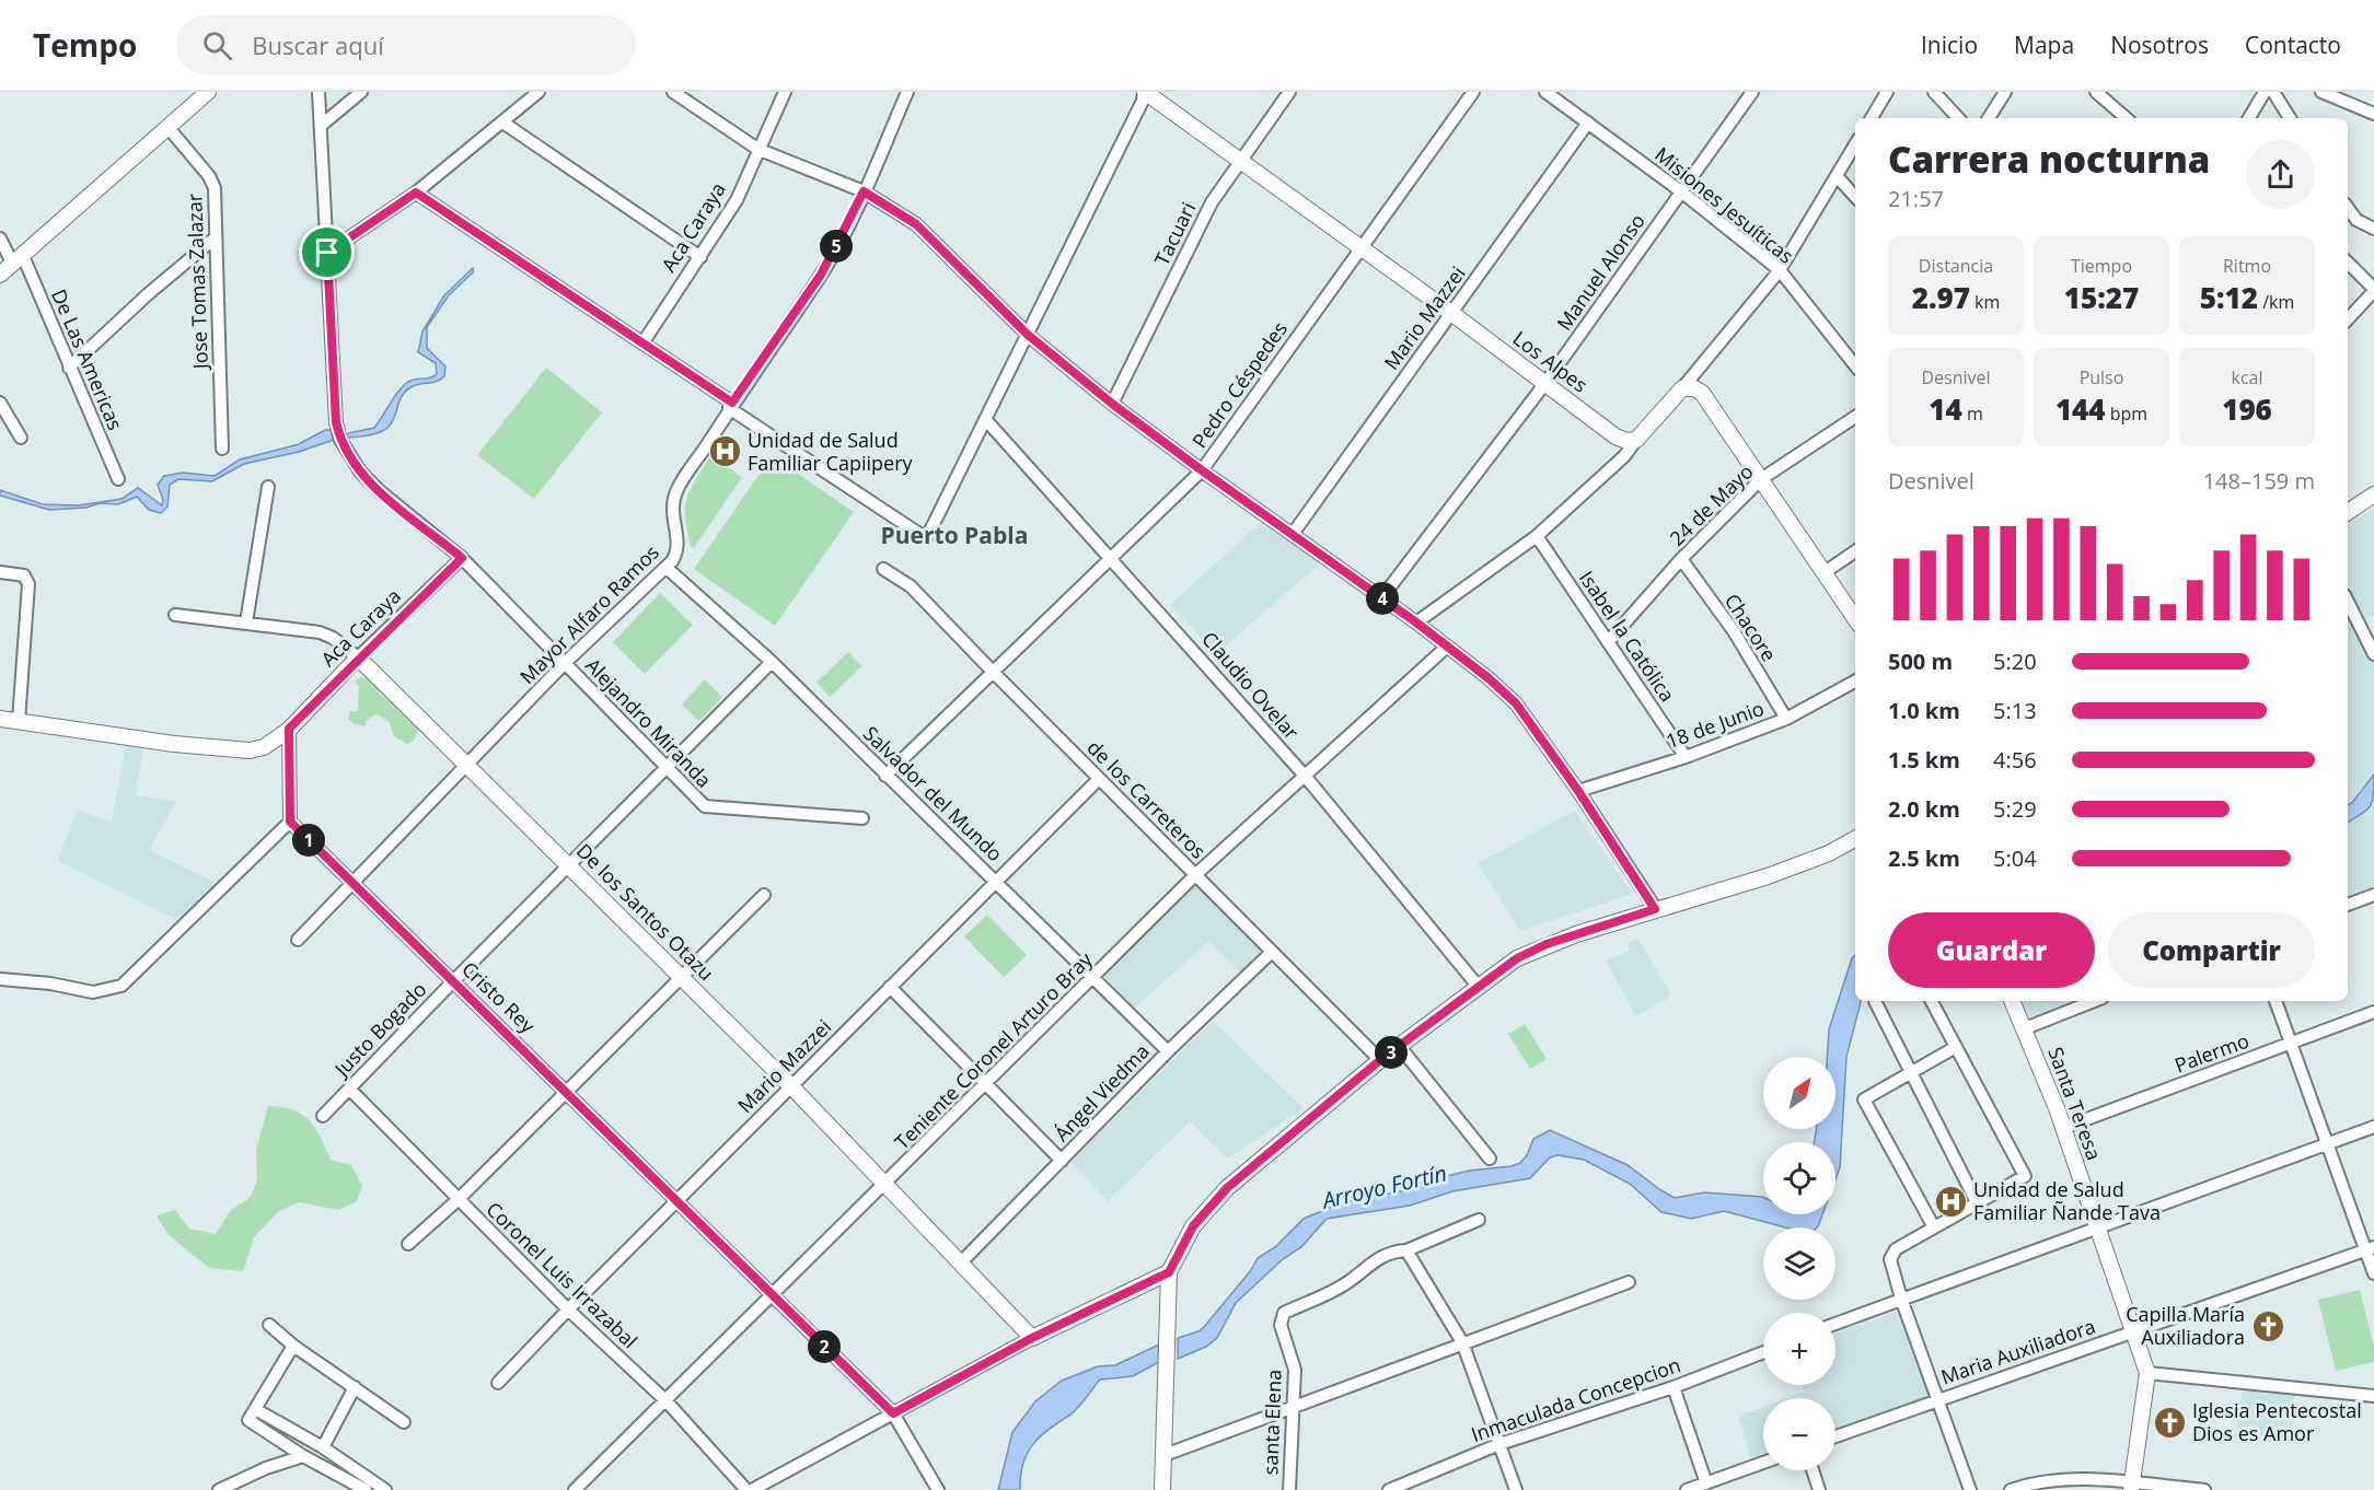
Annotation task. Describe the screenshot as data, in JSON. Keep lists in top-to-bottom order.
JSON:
{
  "streets": {
    "street": [
      "Misiones Jesuíticas",
      "Aca Caraya",
      "Tacuari",
      "Manuel Alonso",
      "Jose Tomas Zalazar",
      "Mario Mazzei",
      "De Las Americas",
      "Los Alpes",
      "Pedro Céspedes",
      "24 de Mayo",
      "Mayor Alfaro Ramos",
      "Chacore",
      "Isabel la Católica",
      "Claudio Ovelar",
      "Alejandro Miranda",
      "18 de Junio",
      "Salvador del Mundo",
      "de los Carreteros",
      "De los Santos Otazu",
      "Cristo Rey",
      "Justo Bogado",
      "Teniente Coronel Arturo Bray",
      "Palermo",
      "Ángel Viedma",
      "Santa Teresa",
      "Coronel Luis Irrazabal",
      "Maria Auxiliadora",
      "Inmaculada Concepcion",
      "santa Elena"
    ]
  },
  "crossings": [
    ["Misiones Jesuíticas", "Manuel Alonso"],
    ["Misiones Jesuíticas", "Mario Mazzei"],
    ["Aca Caraya", "Alejandro Miranda"],
    ["Aca Caraya", "De los Santos Otazu"],
    ["Tacuari", "Los Alpes"],
    ["Manuel Alonso", "Los Alpes"],
    ["Mario Mazzei", "Los Alpes"],
    ["Mario Mazzei", "Salvador del Mundo"],
    ["Mario Mazzei", "de los Carreteros"],
    ["Mario Mazzei", "De los Santos Otazu"],
    ["Mario Mazzei", "Cristo Rey"],
    ["Mario Mazzei", "Coronel Luis Irrazabal"],
    ["Los Alpes", "Pedro Céspedes"],
    ["Pedro Céspedes", "Claudio Ovelar"],
    ["Pedro Céspedes", "Salvador del Mundo"],
    ["Pedro Céspedes", "de los Carreteros"],
    ["24 de Mayo", "Chacore"],
    ["24 de Mayo", "Isabel la Católica"],
    ["Mayor Alfaro Ramos", "Alejandro Miranda"],
    ["Mayor Alfaro Ramos", "Salvador del Mundo"],
    ["Mayor Alfaro Ramos", "De los Santos Otazu"],
    ["Mayor Alfaro Ramos", "Cristo Rey"],
    ["Chacore", "18 de Junio"],
    ["Isabel la Católica", "18 de Junio"],
    ["Claudio Ovelar", "Teniente Coronel Arturo Bray"],
    ["Alejandro Miranda", "Justo Bogado"],
    ["Salvador del Mundo", "Justo Bogado"],
    ["Salvador del Mundo", "Teniente Coronel Arturo Bray"],
    ["Salvador del Mundo", "Ángel Viedma"],
    ["de los Carreteros", "Teniente Coronel Arturo Bray"],
    ["de los Carreteros", "Ángel Viedma"],
    ["De los Santos Otazu", "Justo Bogado"],
    ["De los Santos Otazu", "Teniente Coronel Arturo Bray"],
    ["De los Santos Otazu", "Ángel Viedma"],
    ["Cristo Rey", "Justo Bogado"],
    ["Cristo Rey", "Teniente Coronel Arturo Bray"],
    ["Justo Bogado", "Coronel Luis Irrazabal"],
    ["Teniente Coronel Arturo Bray", "Coronel Luis Irrazabal"],
    ["Palermo", "Santa Teresa"],
    ["Santa Teresa", "Maria Auxiliadora"]
  ],
  "districts": ["Puerto Pabla"],
  "water": ["Arroyo Fortín"],
  "places": {
    "hospital": ["Unidad de Salud Familiar Capiipery", "Unidad de Salud Familiar Ñande Tava"],
    "church": ["Capilla María Auxiliadora", "Iglesia Pentecostal Dios es Amor"]
  },
  "north": "top right",
  "page": {
    "header": "Tempo",
    "search": "Buscar aquí",
    "nav": [
      "Inicio",
      "Mapa",
      "Nosotros",
      "Contacto"
    ],
    "heading": ["Carrera nocturna", "21:57"],
    "pins": [
      "5",
      "4",
      "1",
      "3",
      "2"
    ],
    "stats": [
      ["Distancia", "2.97 km"],
      ["Tiempo", "15:27"],
      ["Ritmo", "5:12 /km"],
      ["Desnivel", "14 m"],
      ["Pulso", "144 bpm"],
      ["kcal", "196"]
    ],
    "chart": ["Desnivel", "148–159 m"],
    "list": [
      {
        "name": "500 m",
        "note": "5:20"
      },
      {
        "name": "1.0 km",
        "note": "5:13"
      },
      {
        "name": "1.5 km",
        "note": "4:56"
      },
      {
        "name": "2.0 km",
        "note": "5:29"
      },
      {
        "name": "2.5 km",
        "note": "5:04"
      }
    ],
    "buttons": ["Guardar", "Compartir"],
    "map_buttons": ["+", "−"]
  }
}
